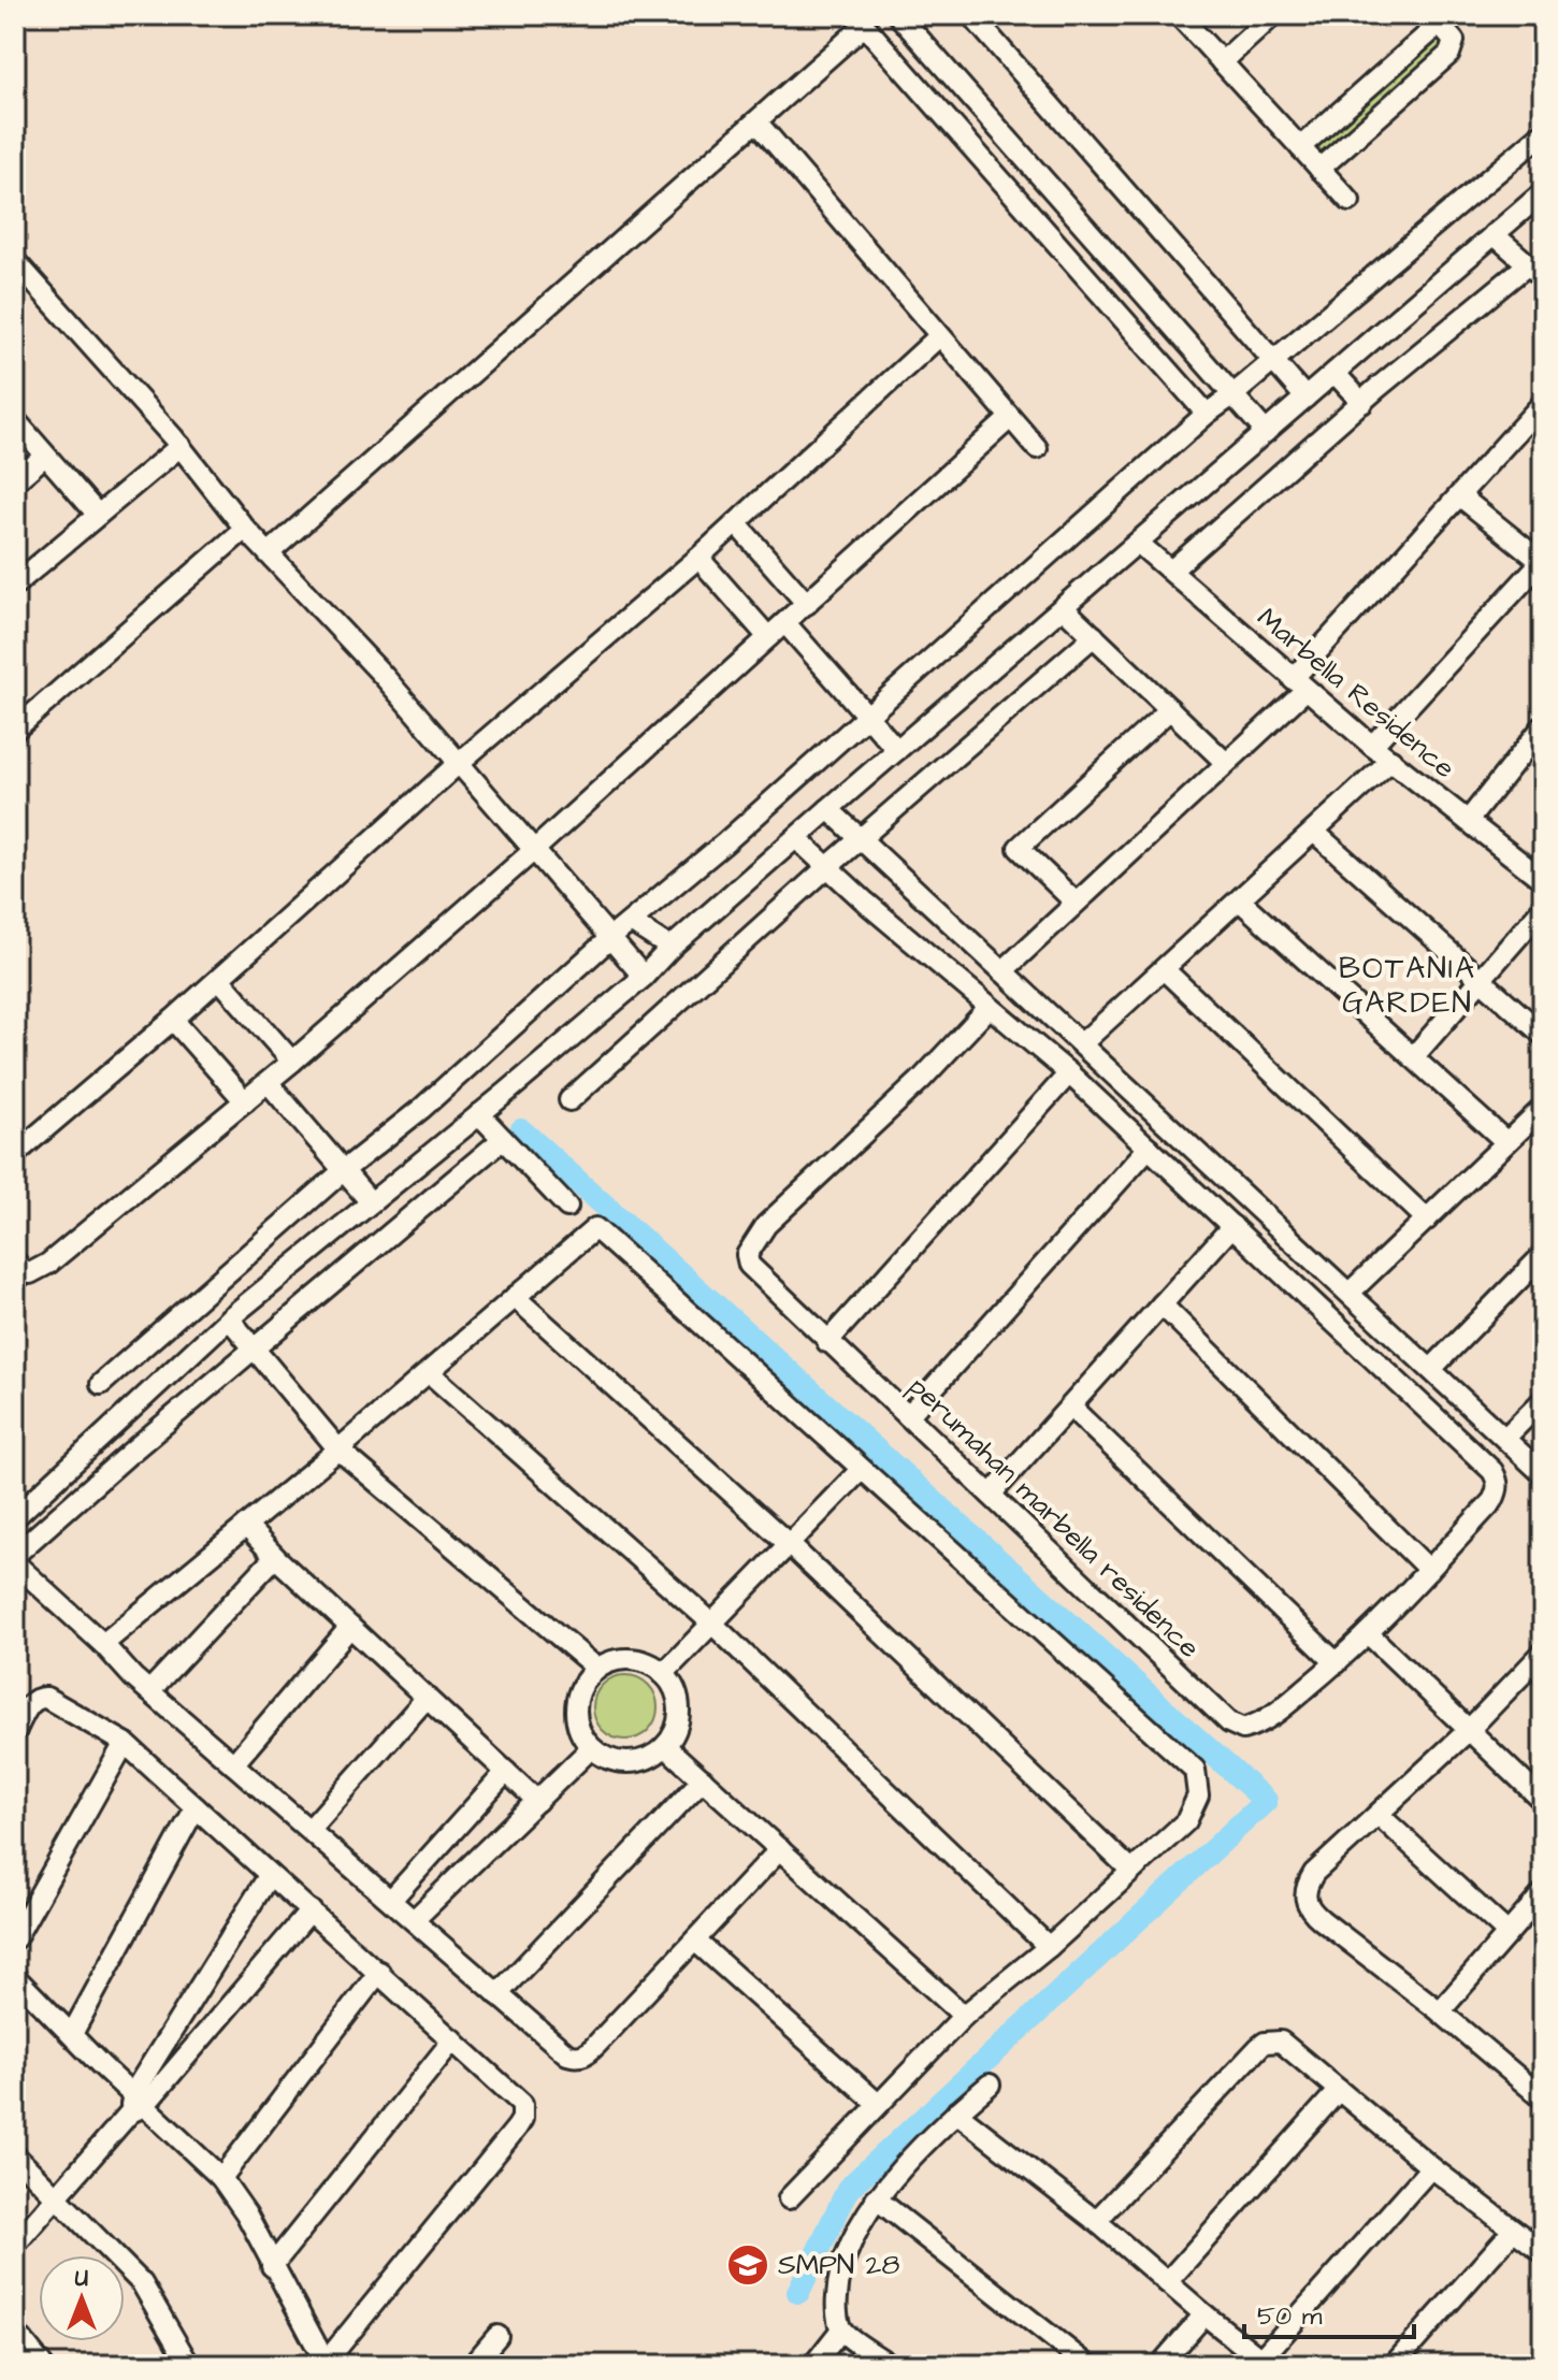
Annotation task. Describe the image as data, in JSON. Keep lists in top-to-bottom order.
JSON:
{
  "streets": {
    "street": ["Marbella Residence", "perumahan marbella residence"]
  },
  "districts": ["BOTANIA GARDEN"],
  "places": {
    "school or university": ["SMPN 28"]
  },
  "scale_bar": "50 m",
  "north": "top"
}
